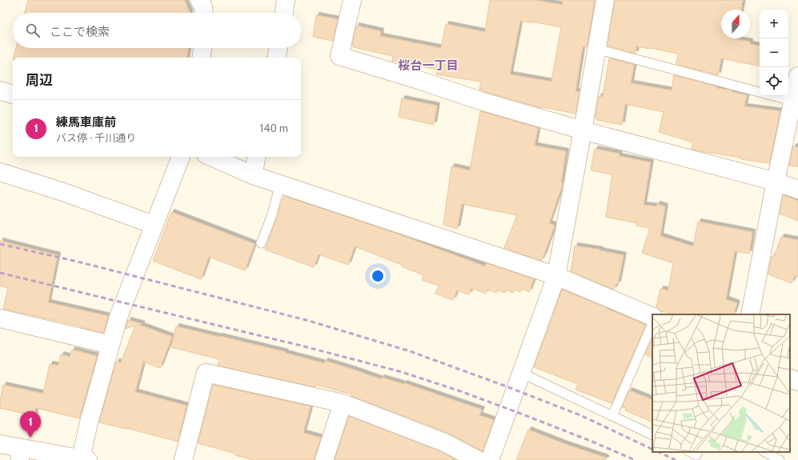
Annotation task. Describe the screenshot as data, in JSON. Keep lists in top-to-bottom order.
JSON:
{
  "districts": ["桜台一丁目"],
  "north": "top",
  "page": {
    "map_buttons": ["+", "−"],
    "search": "ここで検索",
    "heading": "周辺",
    "list": [
      {
        "mark": "1",
        "name": "練馬車庫前",
        "note": "バス停 · 千川通り",
        "value": "140 m"
      }
    ],
    "pins": "1"
  }
}
